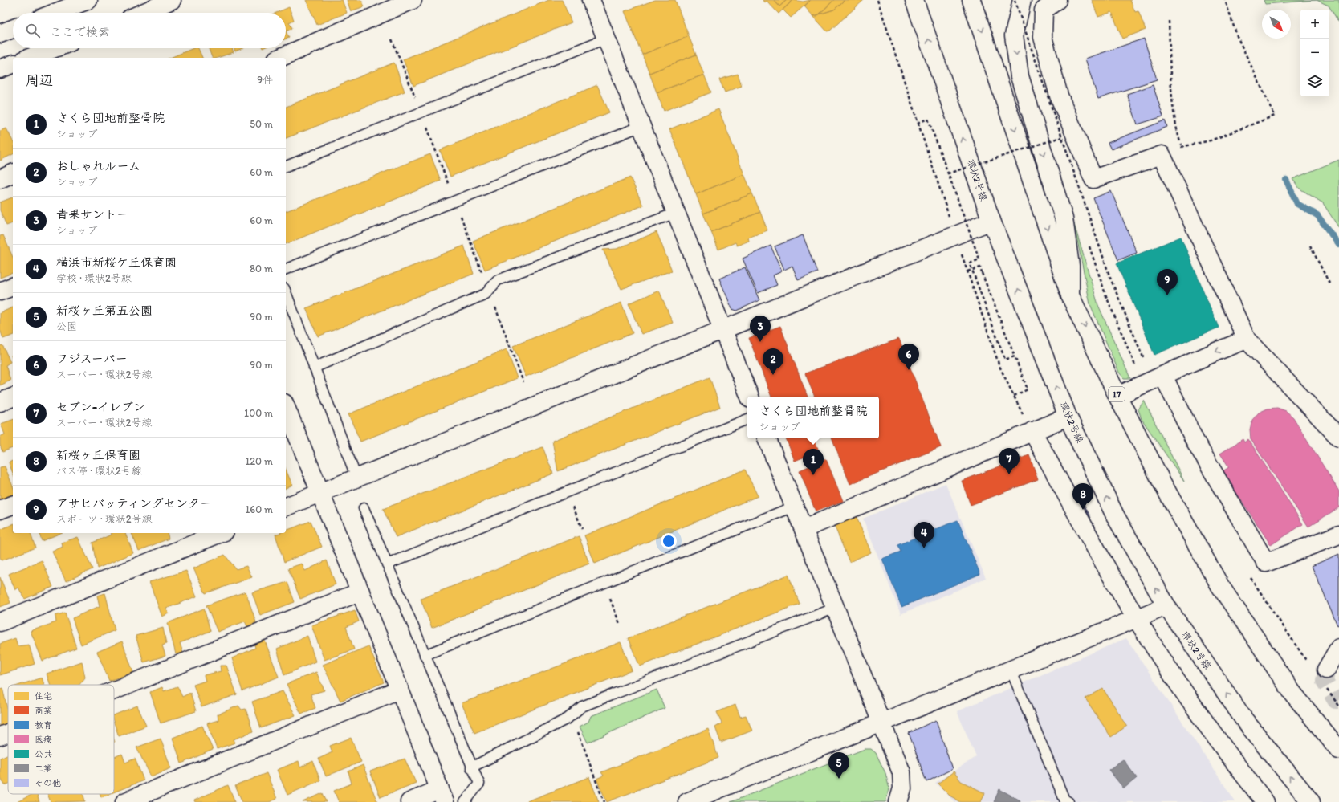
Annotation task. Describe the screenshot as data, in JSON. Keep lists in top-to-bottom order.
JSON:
{
  "streets": {
    "main road": ["環状2号線", "17"]
  },
  "legend": [
    "住宅",
    "商業",
    "教育",
    "医療",
    "公共",
    "工業",
    "その他"
  ],
  "north": "bottom right",
  "page": {
    "map_buttons": ["+", "−"],
    "search": "ここで検索",
    "heading": ["周辺", "9件"],
    "list": [
      {
        "mark": "1",
        "name": "さくら団地前整骨院",
        "note": "ショップ",
        "value": "50 m"
      },
      {
        "mark": "2",
        "name": "おしゃれルーム",
        "note": "ショップ",
        "value": "60 m"
      },
      {
        "mark": "3",
        "name": "青果サントー",
        "note": "ショップ",
        "value": "60 m"
      },
      {
        "mark": "4",
        "name": "横浜市新桜ケ丘保育園",
        "note": "学校 · 環状2号線",
        "value": "80 m"
      },
      {
        "mark": "5",
        "name": "新桜ヶ丘第五公園",
        "note": "公園",
        "value": "90 m"
      },
      {
        "mark": "6",
        "name": "フジスーパー",
        "note": "スーパー · 環状2号線",
        "value": "90 m"
      },
      {
        "mark": "7",
        "name": "セブン-イレブン",
        "note": "スーパー · 環状2号線",
        "value": "100 m"
      },
      {
        "mark": "8",
        "name": "新桜ヶ丘保育園",
        "note": "バス停 · 環状2号線",
        "value": "120 m"
      },
      {
        "mark": "9",
        "name": "アサヒバッティングセンター",
        "note": "スポーツ · 環状2号線",
        "value": "160 m"
      }
    ],
    "pins": [
      "9",
      "3",
      "6",
      "2",
      "7",
      "1",
      "8",
      "4",
      "5"
    ],
    "popup": ["さくら団地前整骨院", "ショップ"]
  }
}
